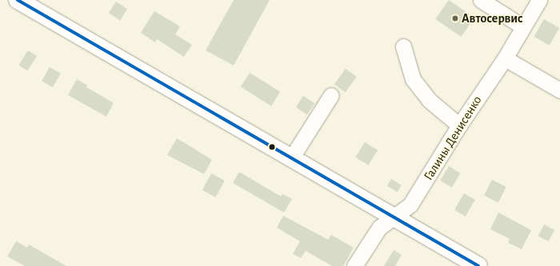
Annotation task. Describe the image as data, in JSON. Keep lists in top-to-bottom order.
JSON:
{
  "streets": {
    "street": ["Галины Денисенко"]
  },
  "places": ["Автосервис"]
}
